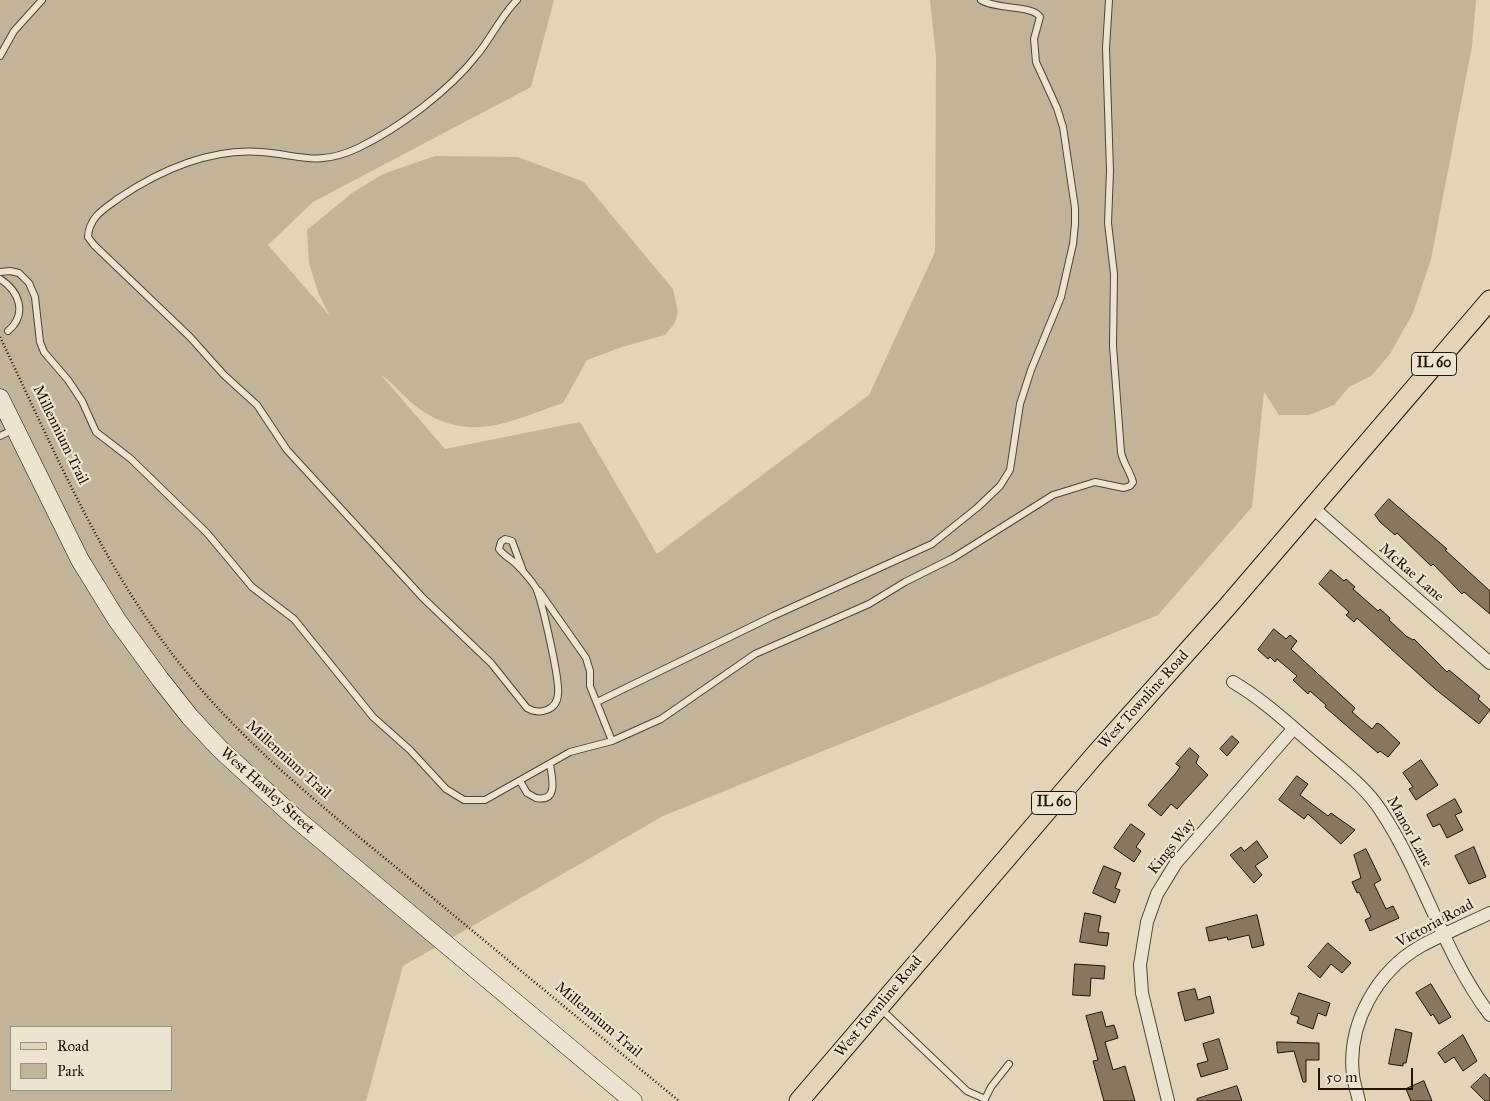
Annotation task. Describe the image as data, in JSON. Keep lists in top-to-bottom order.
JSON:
{
  "streets": {
    "main road": ["IL 60", "West Townline Road"],
    "street": [
      "McRae Lane",
      "West Hawley Street",
      "Manor Lane",
      "Kings Way",
      "Victoria Road"
    ],
    "path": ["Millennium Trail"]
  },
  "crossings": [
    ["McRae Lane", "West Townline Road"],
    ["Manor Lane", "Kings Way"],
    ["Manor Lane", "Victoria Road"]
  ],
  "legend": ["Road", "Park"],
  "scale_bar": "50 m"
}
